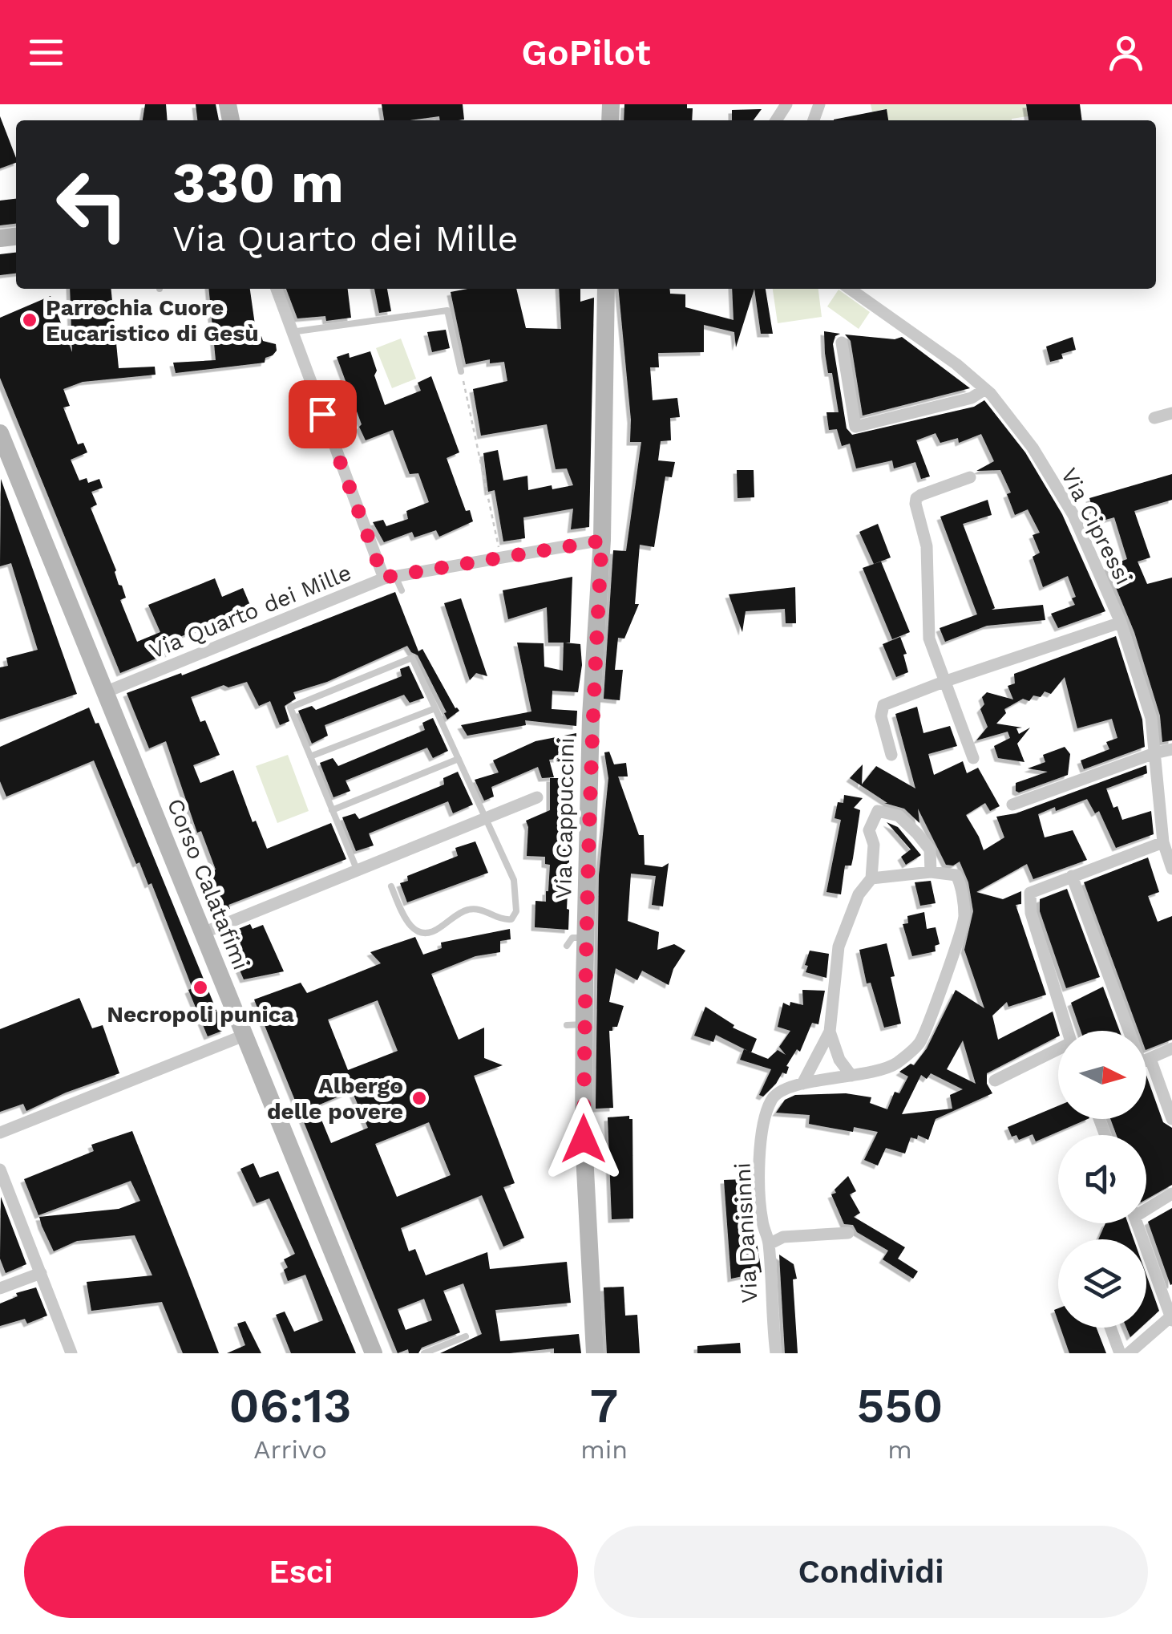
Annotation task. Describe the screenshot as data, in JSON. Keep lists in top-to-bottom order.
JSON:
{
  "streets": {
    "street": [
      "Via Cipressi",
      "Via Quarto dei Mille",
      "Via Cappuccini",
      "Corso Calatafimi",
      "Via Danisinni"
    ]
  },
  "crossings": [
    ["Via Quarto dei Mille", "Via Cappuccini"],
    ["Via Quarto dei Mille", "Corso Calatafimi"]
  ],
  "places": ["Parrochia Cuore Eucaristico di Gesù", "Necropoli punica", "Albergo delle povere"],
  "north": "right",
  "page": {
    "header": "GoPilot",
    "turn": ["330 m", "Via Quarto dei Mille"],
    "eta": [
      "06:13",
      "Arrivo",
      "7",
      "min",
      "550",
      "m"
    ],
    "buttons": ["Esci", "Condividi"]
  }
}
